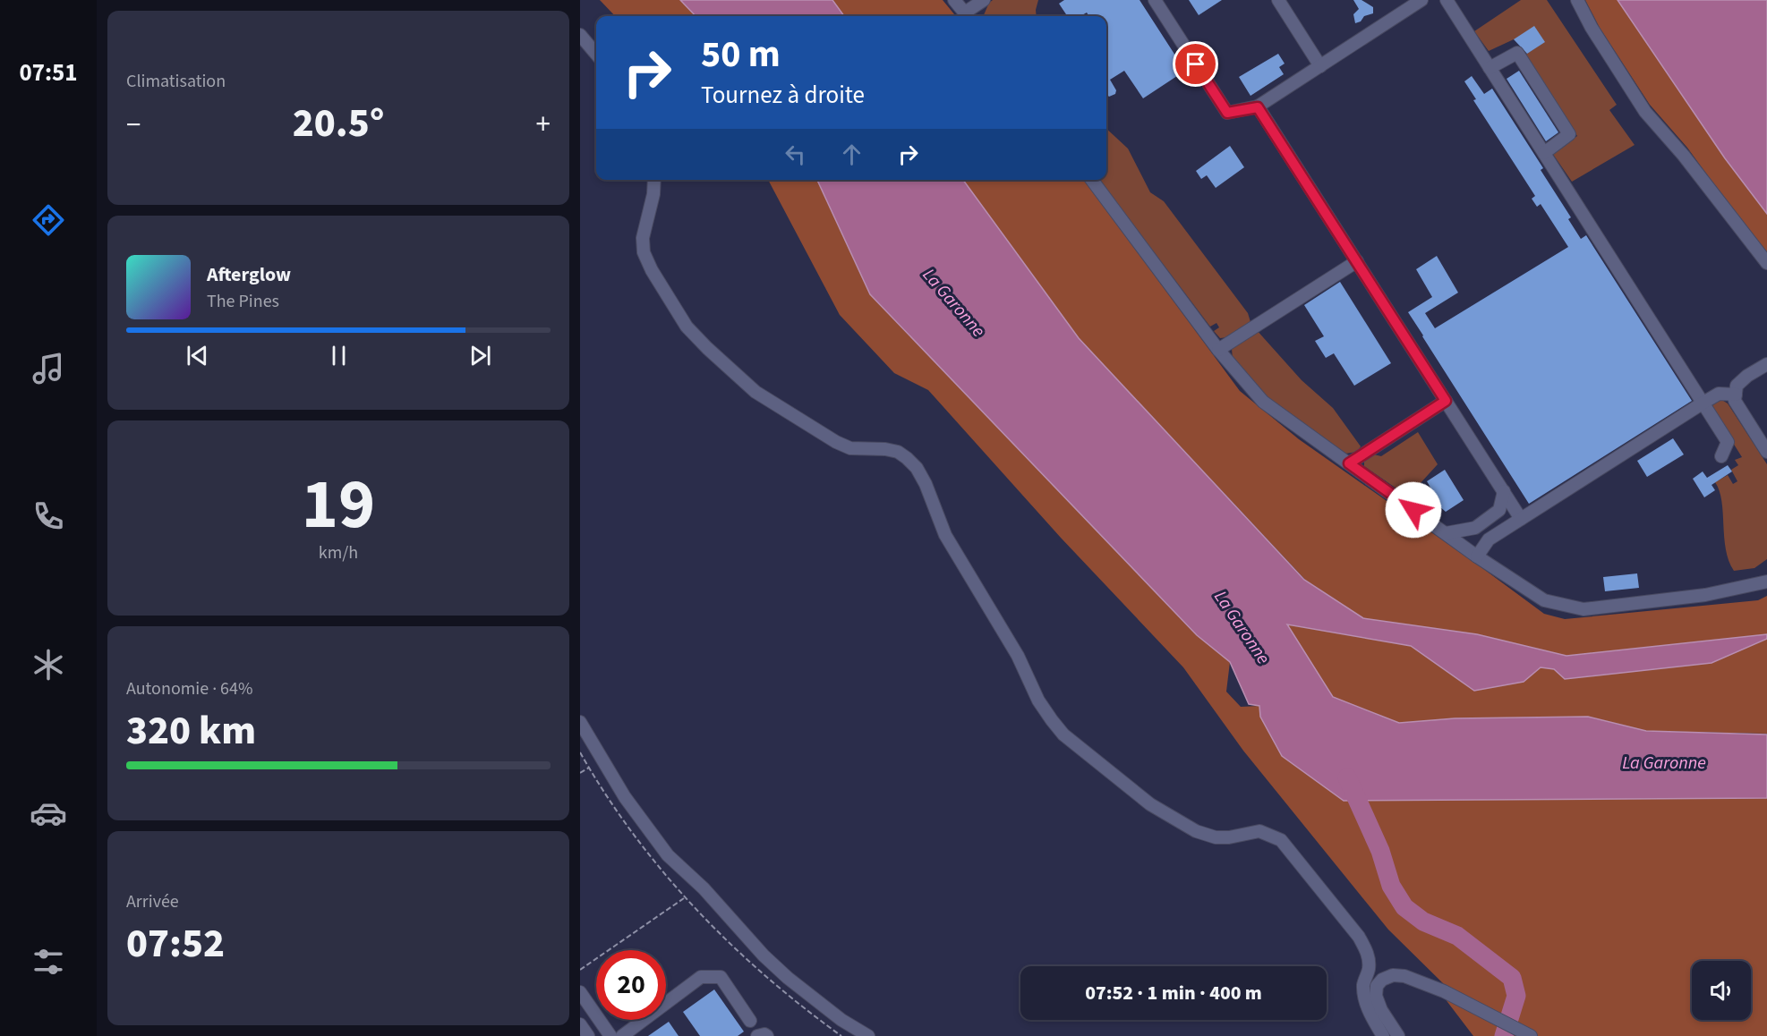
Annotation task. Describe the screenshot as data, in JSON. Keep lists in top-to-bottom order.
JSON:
{
  "water": ["La Garonne"],
  "page": {
    "tabs": "07:51",
    "tile": [
      "Climatisation",
      ["19", "km/h"],
      ["Autonomie · 64%", "320 km"],
      ["Arrivée", "07:52"]
    ],
    "turn": ["50 m", "Tournez à droite"],
    "heat": ["−", "20.5°", "+"],
    "song": ["Afterglow", "The Pines"],
    "limit": "20",
    "trip": "07:52 · 1 min · 400 m"
  }
}
